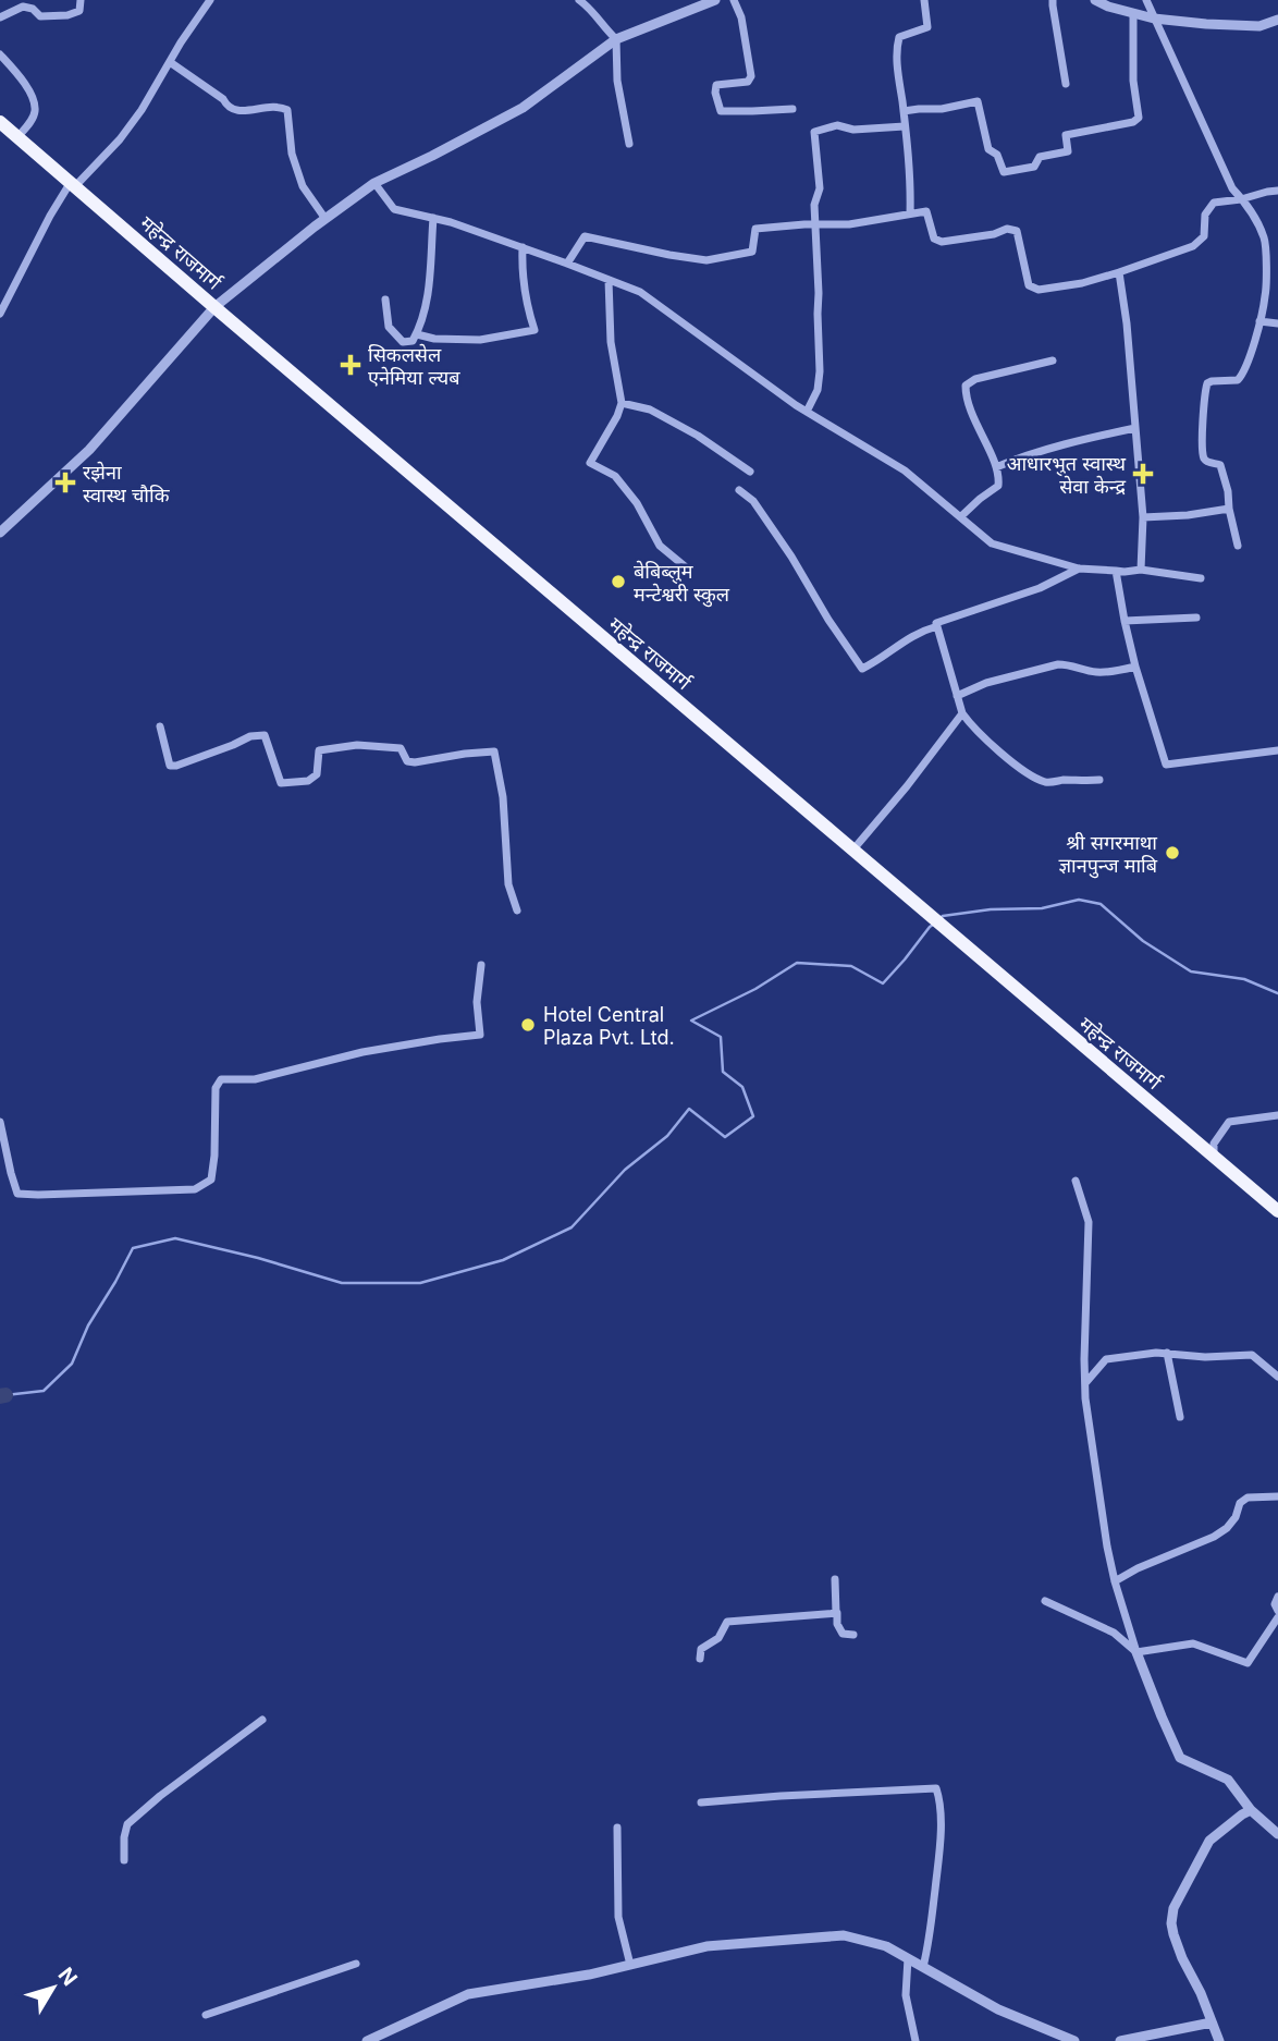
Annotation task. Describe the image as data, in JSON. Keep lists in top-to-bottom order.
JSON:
{
  "streets": {
    "highway": ["महेन्द्र राजमार्ग"]
  },
  "places": {
    "health": ["सिकलसेल एनेमिया ल्यब", "आधारभुत स्वास्थ सेवा केन्द्र", "रझेना स्वास्थ चौकि"],
    "other": ["बेबिब्लुम मन्टेश्वरी स्कुल", "श्री सगरमाथा ज्ञानपुन्ज माबि", "Hotel Central Plaza Pvt. Ltd."]
  },
  "north": "top right"
}
